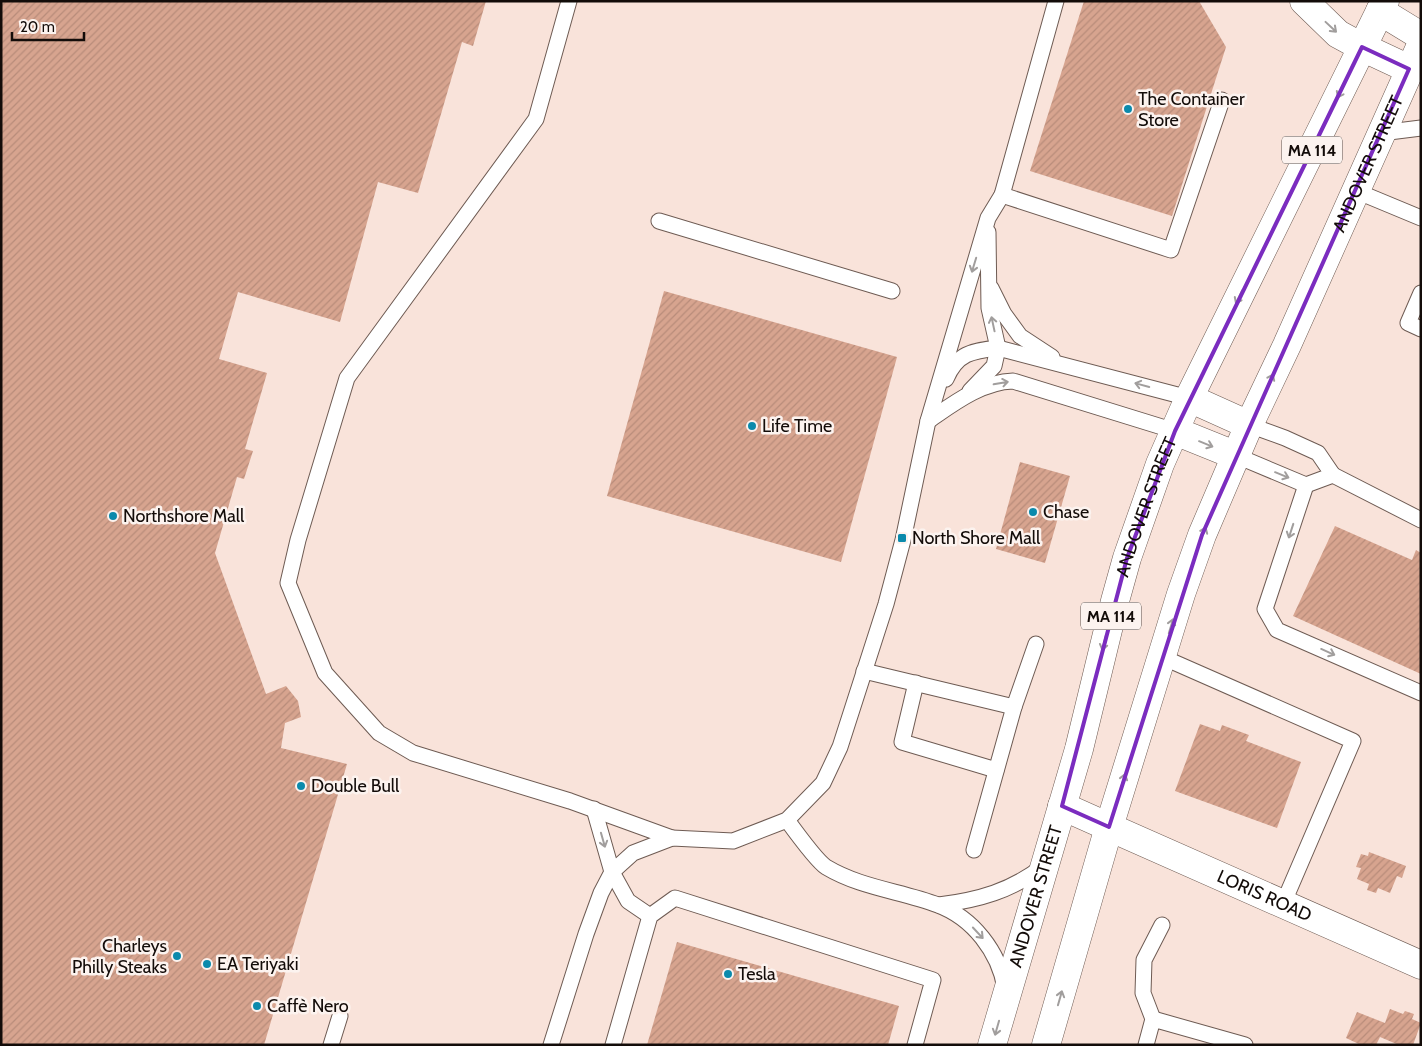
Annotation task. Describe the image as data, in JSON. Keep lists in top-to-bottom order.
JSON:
{
  "streets": {
    "main road": ["MA 114", "ANDOVER STREET", "LORIS ROAD"]
  },
  "crossings": [
    ["ANDOVER STREET", "LORIS ROAD"]
  ],
  "places": {
    "other": [
      "The Container Store",
      "Life Time",
      "Chase",
      "Northshore Mall",
      "Double Bull",
      "Charleys Philly Steaks",
      "EA Teriyaki",
      "Tesla",
      "Caffè Nero"
    ],
    "transit": ["North Shore Mall"]
  },
  "scale_bar": "20 m"
}
